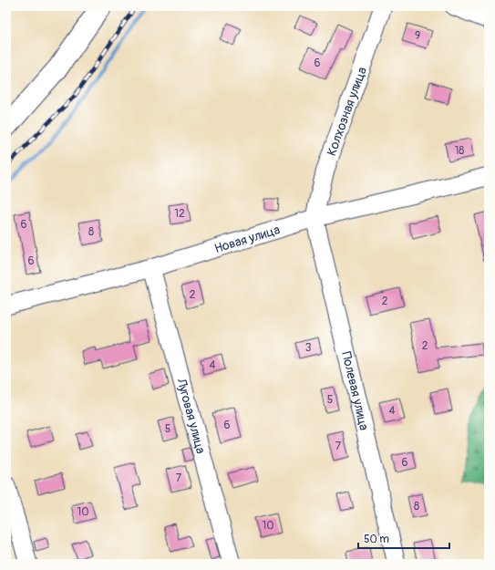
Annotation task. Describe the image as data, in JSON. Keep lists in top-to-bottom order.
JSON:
{
  "streets": {
    "street": [
      "Колхозная улица",
      "Новая улица",
      "Полевая улица",
      "Луговая улица"
    ]
  },
  "crossings": [
    ["Колхозная улица", "Новая улица"],
    ["Колхозная улица", "Полевая улица"],
    ["Новая улица", "Полевая улица"],
    ["Новая улица", "Луговая улица"]
  ],
  "house_numbers": [
    "9",
    "6",
    "18",
    "12",
    "6",
    "8",
    "6",
    "2",
    "2",
    "2",
    "3",
    "4",
    "5",
    "4",
    "6",
    "5",
    "7",
    "6",
    "7",
    "8",
    "10",
    "10"
  ],
  "scale_bar": "50 m"
}
